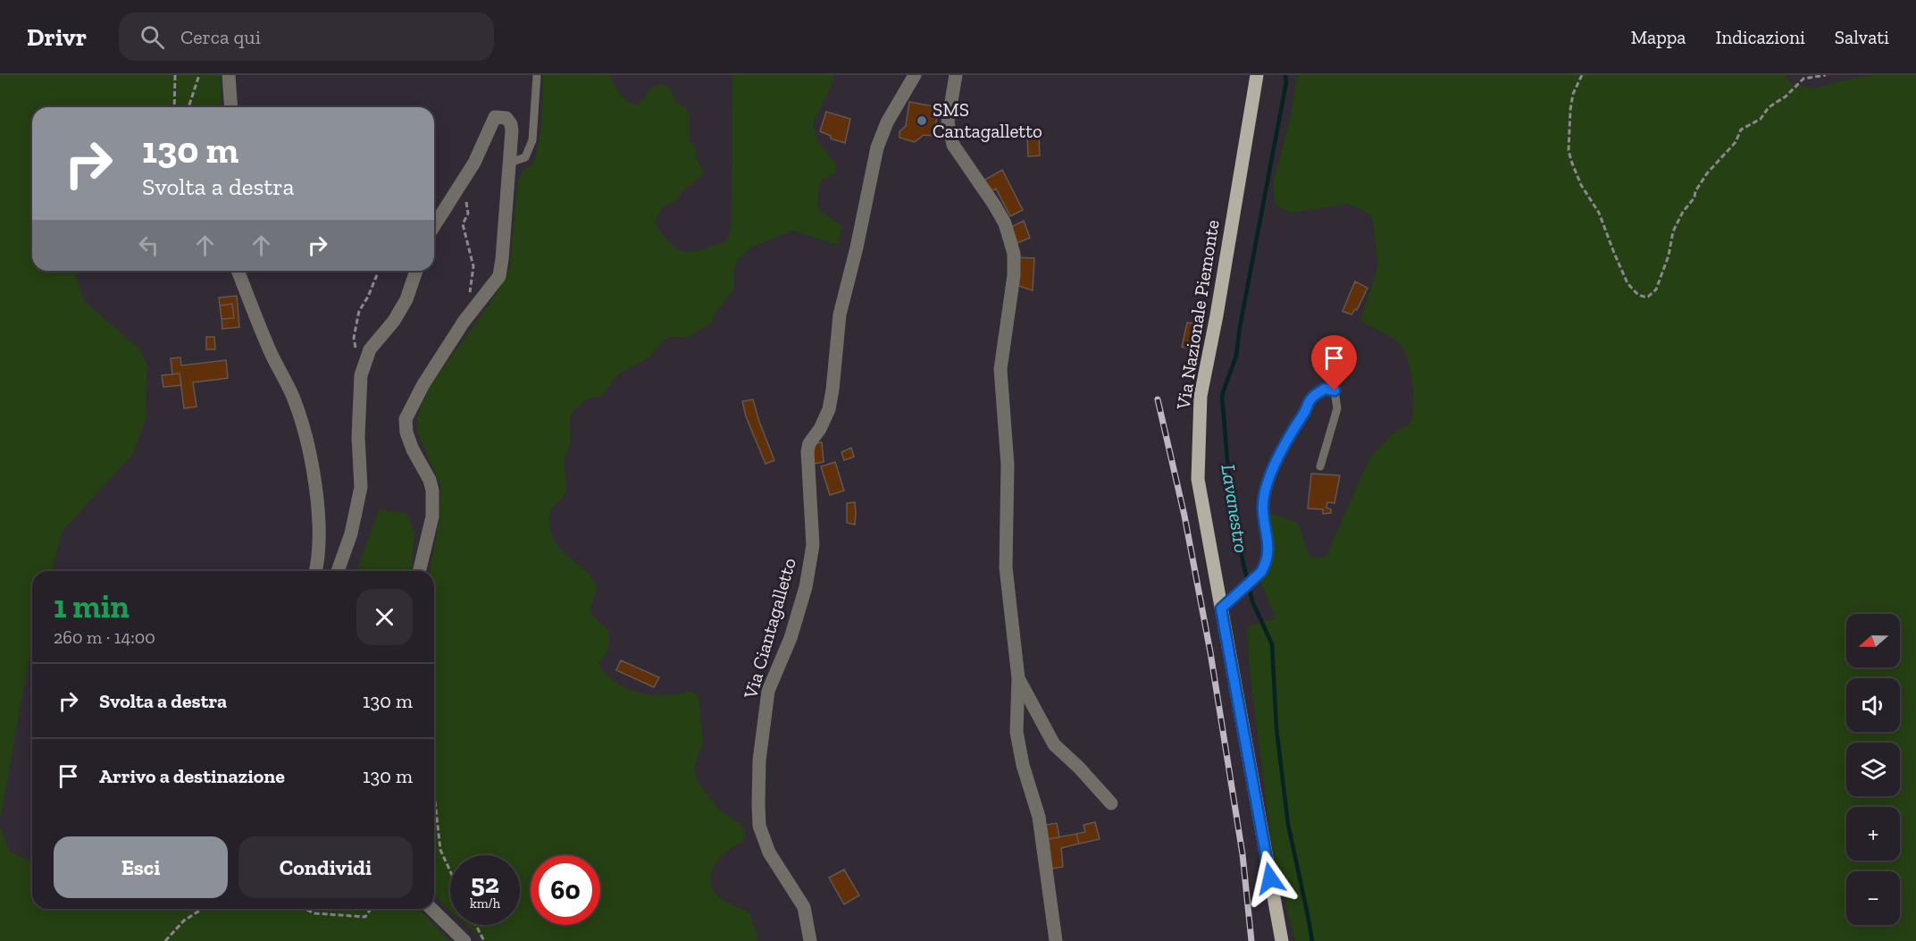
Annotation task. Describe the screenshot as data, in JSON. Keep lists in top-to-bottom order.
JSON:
{
  "streets": {
    "main road": ["Via Nazionale Piemonte"],
    "street": ["Via Ciantagalletto"]
  },
  "water": ["Lavanestro"],
  "places": ["SMS Cantagalletto"],
  "north": "left",
  "page": {
    "header": "Drivr",
    "search": "Cerca qui",
    "nav": ["Mappa", "Indicazioni", "Salvati"],
    "turn": ["130 m", "Svolta a destra"],
    "heading": ["1 min", "260 m · 14:00"],
    "map_buttons": ["+", "−"],
    "list": [
      {
        "name": "Svolta a destra",
        "value": "130 m"
      },
      {
        "name": "Arrivo a destinazione",
        "value": "130 m"
      }
    ],
    "buttons": ["Esci", "Condividi"],
    "speed": "52 km/h",
    "limit": "60"
  }
}
